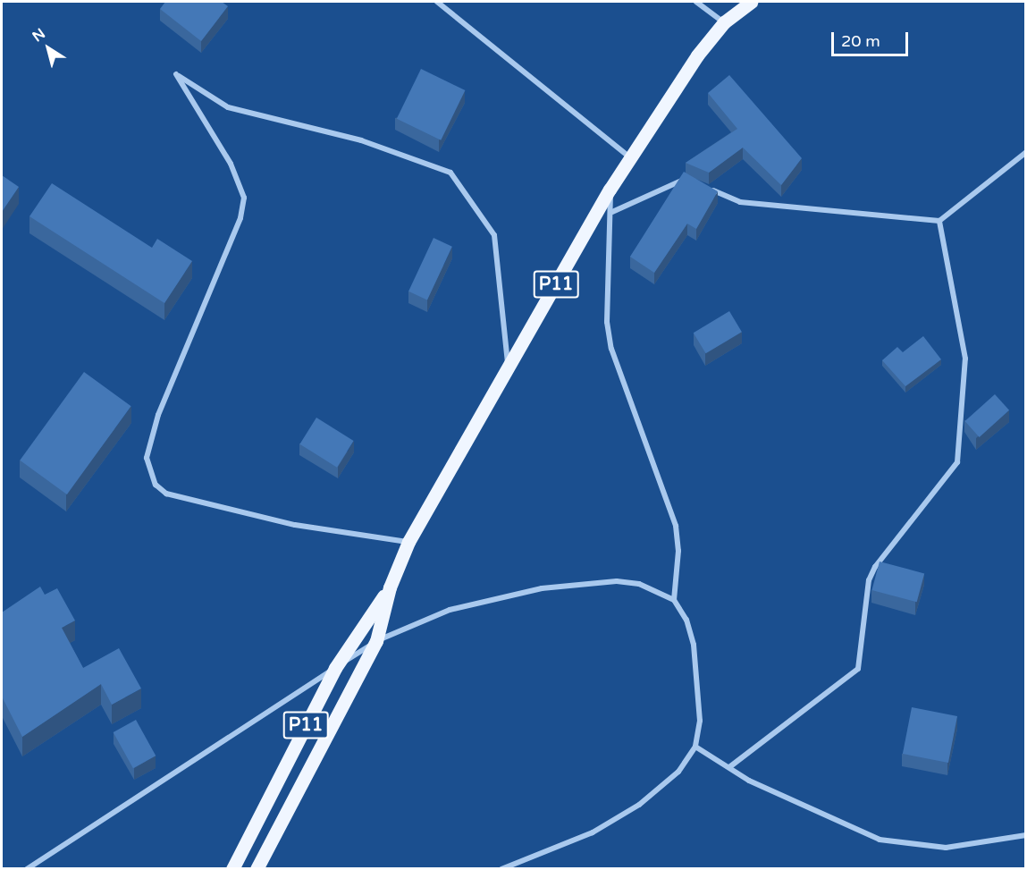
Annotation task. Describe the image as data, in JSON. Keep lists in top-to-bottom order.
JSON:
{
  "streets": {
    "main road": ["P11"]
  },
  "scale_bar": "20 m",
  "north": "top left"
}
